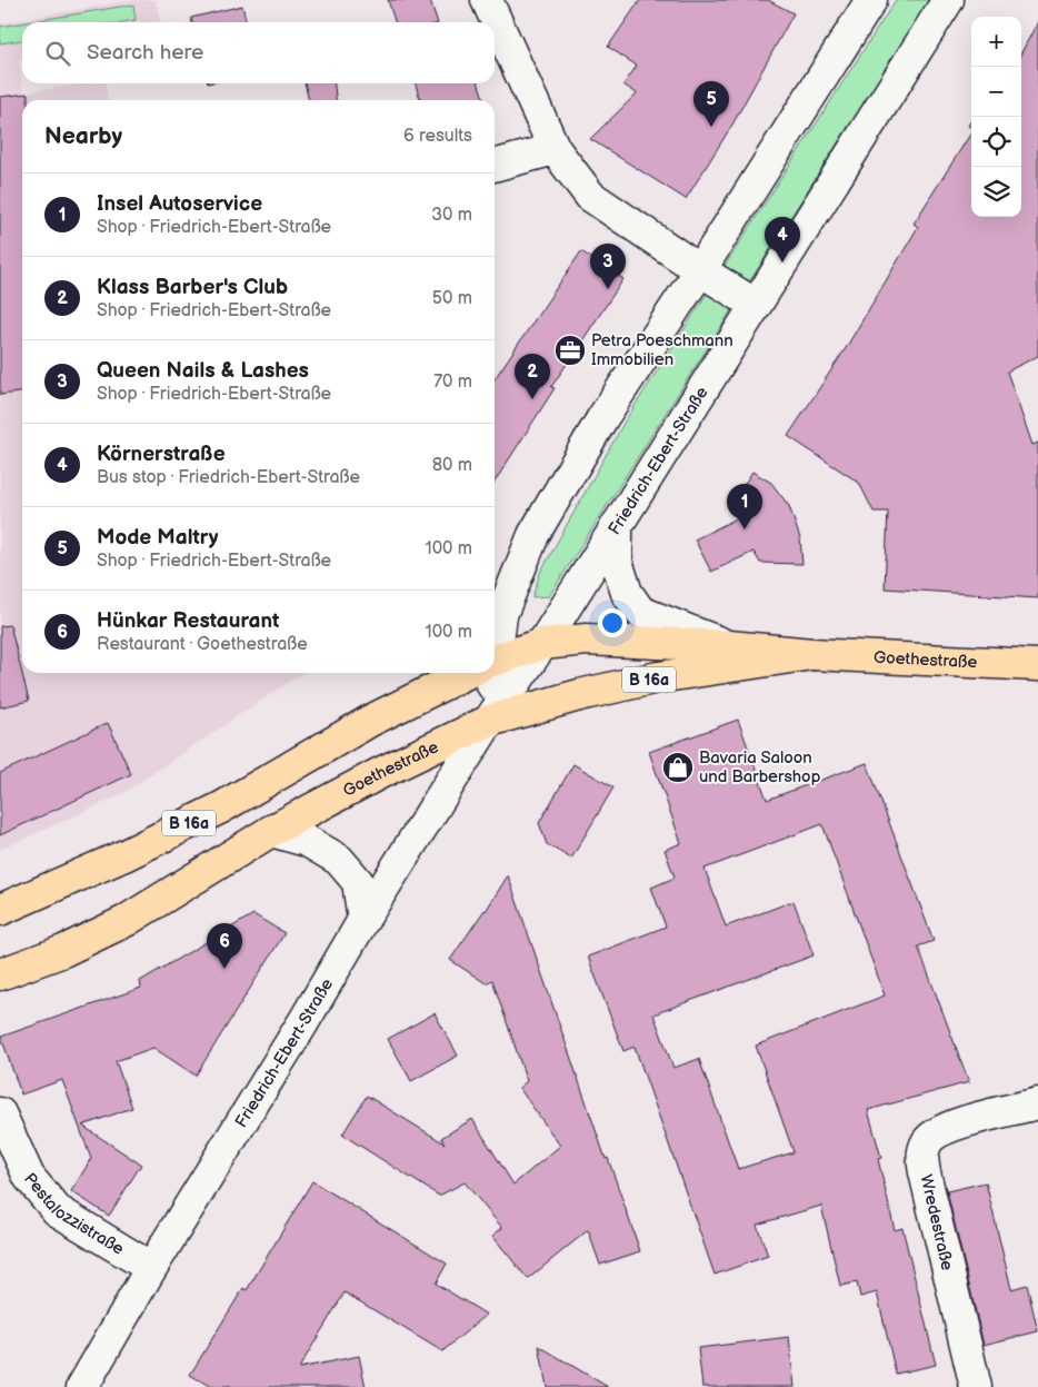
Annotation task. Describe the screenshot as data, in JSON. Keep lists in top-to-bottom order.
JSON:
{
  "streets": {
    "main road": ["Goethestraße", "B 16a"],
    "street": ["Friedrich-Ebert-Straße", "Pestalozzistraße", "Wredestraße"]
  },
  "crossings": [
    ["Friedrich-Ebert-Straße", "Goethestraße"],
    ["Friedrich-Ebert-Straße", "Pestalozzistraße"]
  ],
  "places": {
    "office": ["Petra Poeschmann Immobilien"],
    "shop": ["Bavaria Saloon und Barbershop"]
  },
  "page": {
    "map_buttons": ["+", "−"],
    "search": "Search here",
    "pins": [
      "5",
      "4",
      "3",
      "2",
      "1",
      "6"
    ],
    "heading": ["Nearby", "6 results"],
    "list": [
      {
        "mark": "1",
        "name": "Insel Autoservice",
        "note": "Shop · Friedrich-Ebert-Straße",
        "value": "30 m"
      },
      {
        "mark": "2",
        "name": "Klass Barber's Club",
        "note": "Shop · Friedrich-Ebert-Straße",
        "value": "50 m"
      },
      {
        "mark": "3",
        "name": "Queen Nails & Lashes",
        "note": "Shop · Friedrich-Ebert-Straße",
        "value": "70 m"
      },
      {
        "mark": "4",
        "name": "Körnerstraße",
        "note": "Bus stop · Friedrich-Ebert-Straße",
        "value": "80 m"
      },
      {
        "mark": "5",
        "name": "Mode Maltry",
        "note": "Shop · Friedrich-Ebert-Straße",
        "value": "100 m"
      },
      {
        "mark": "6",
        "name": "Hünkar Restaurant",
        "note": "Restaurant · Goethestraße",
        "value": "100 m"
      }
    ]
  }
}
